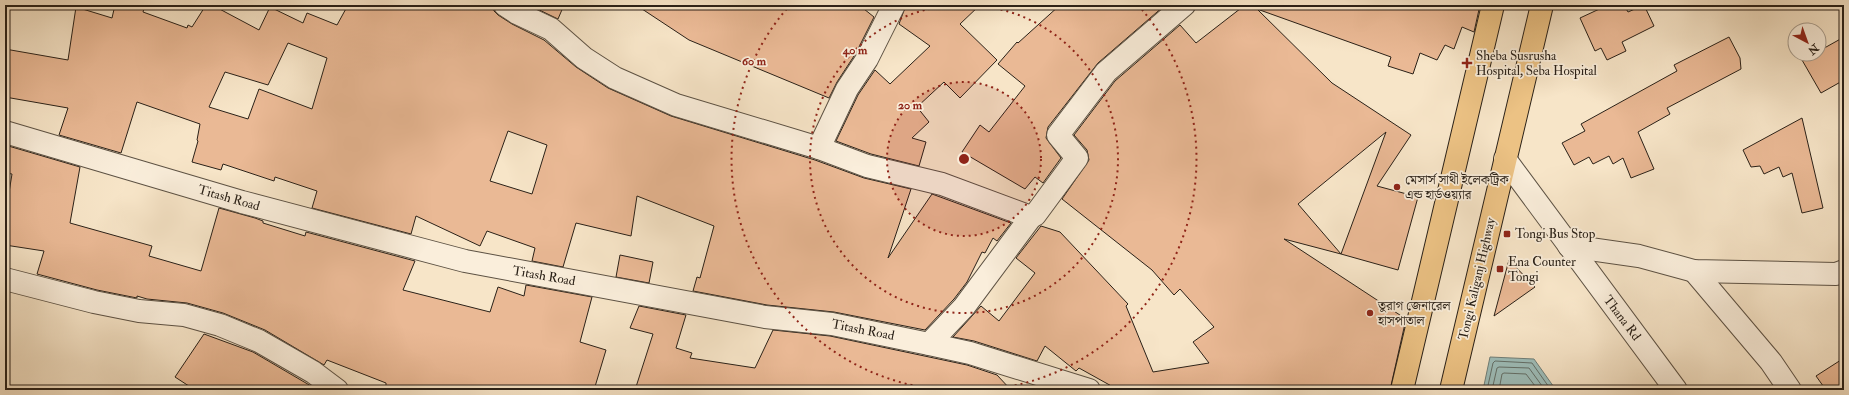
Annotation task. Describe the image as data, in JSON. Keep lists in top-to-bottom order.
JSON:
{
  "streets": {
    "main road": ["Tongi Kaliganj Highway"],
    "street": ["Titash Road", "Thana Rd"]
  },
  "crossings": [
    ["Tongi Kaliganj Highway", "Thana Rd"]
  ],
  "places": {
    "health": ["Sheba Susrusha Hospital, Seba Hospital"],
    "other": ["মেসার্স সাথী ইলেকট্রিক এন্ড হার্ডওয়্যার", "তুরাগ জেনারেল হাসপাতাল"],
    "transit": ["Tongi Bus Stop", "Ena Counter Tongi"]
  },
  "north": "bottom right",
  "rings": ["40 m", "60 m", "20 m"]
}
